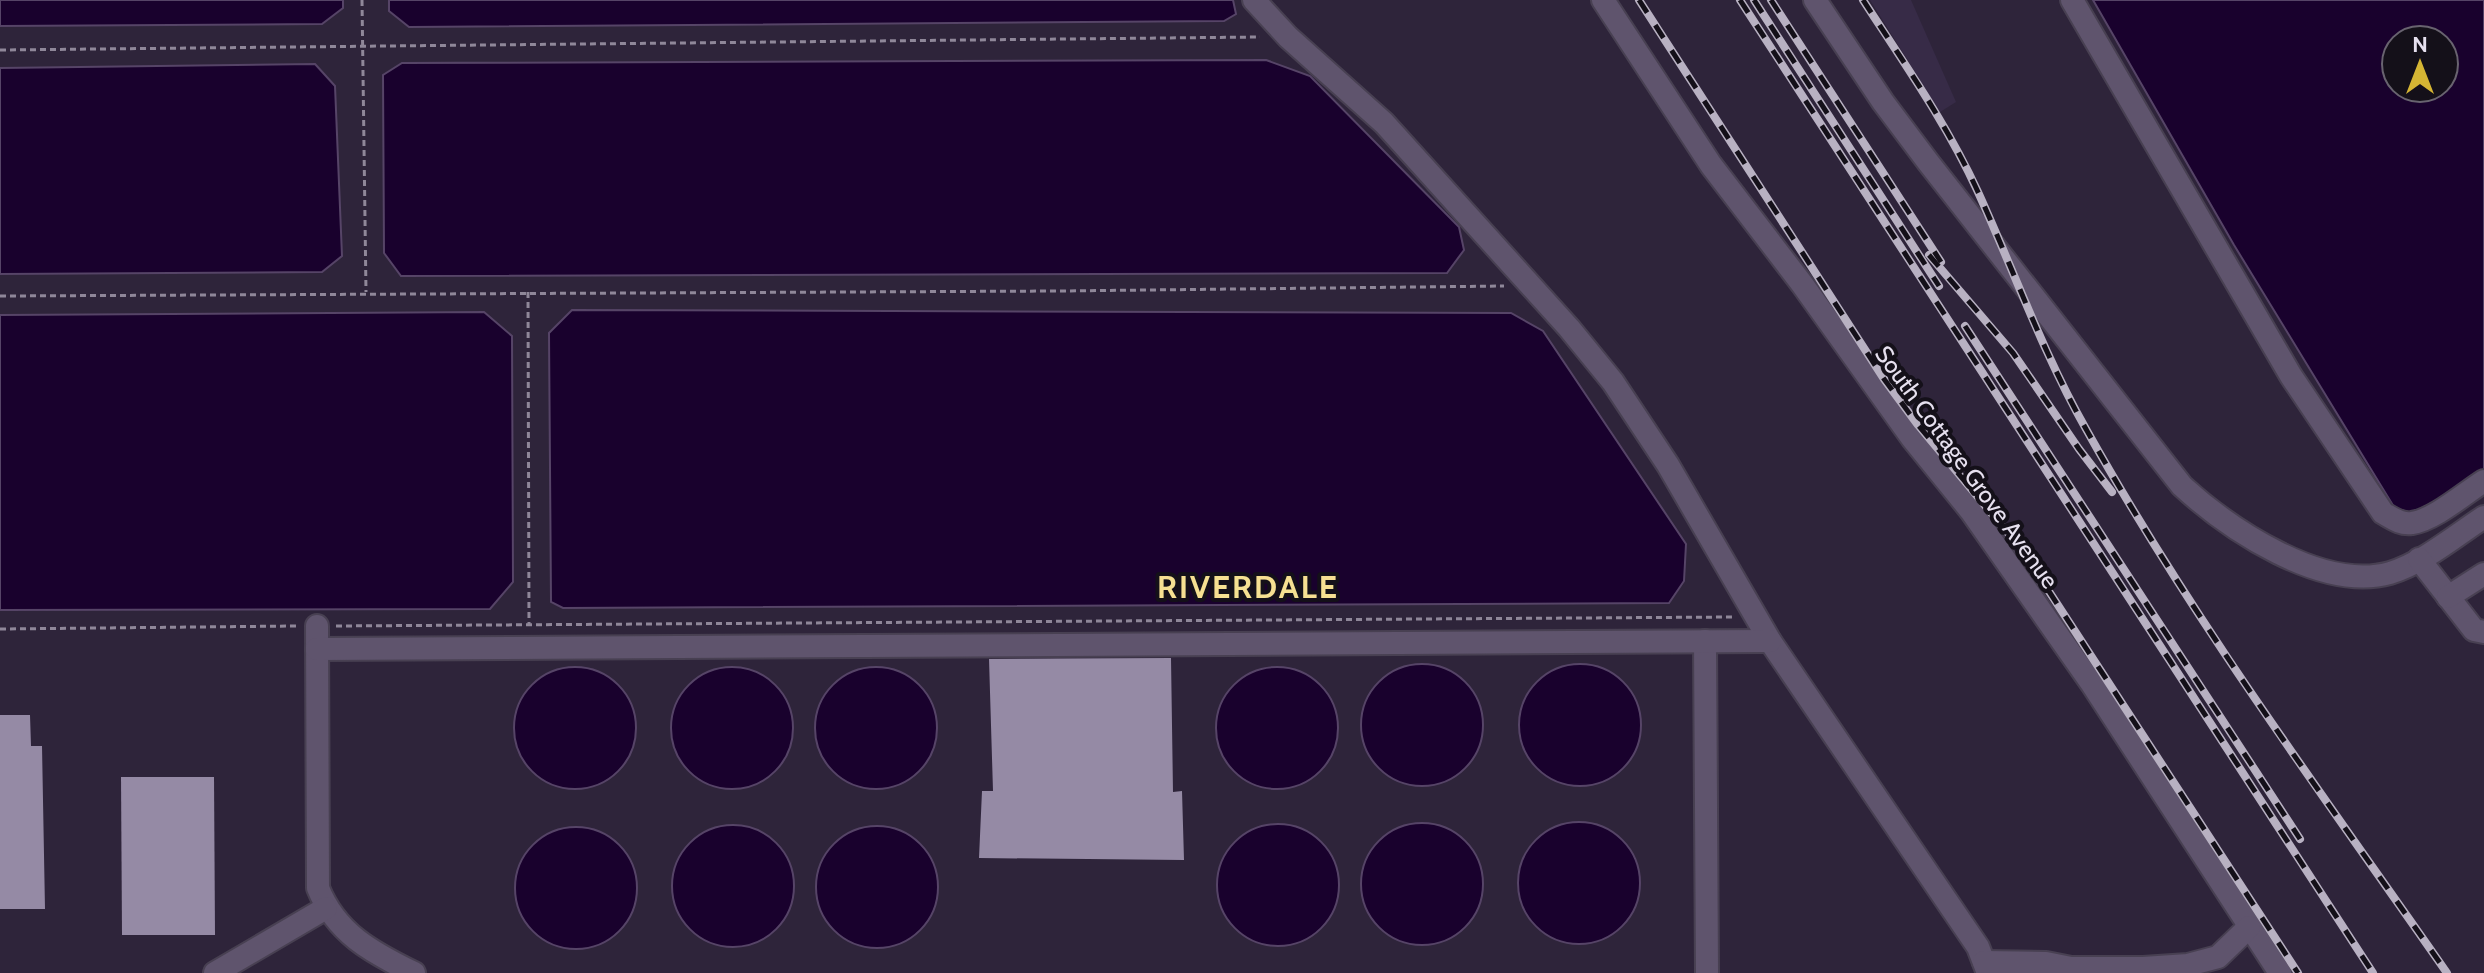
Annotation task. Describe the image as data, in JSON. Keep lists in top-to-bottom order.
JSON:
{
  "streets": {
    "street": ["South Cottage Grove Avenue"]
  },
  "districts": ["RIVERDALE"],
  "north": "top"
}
